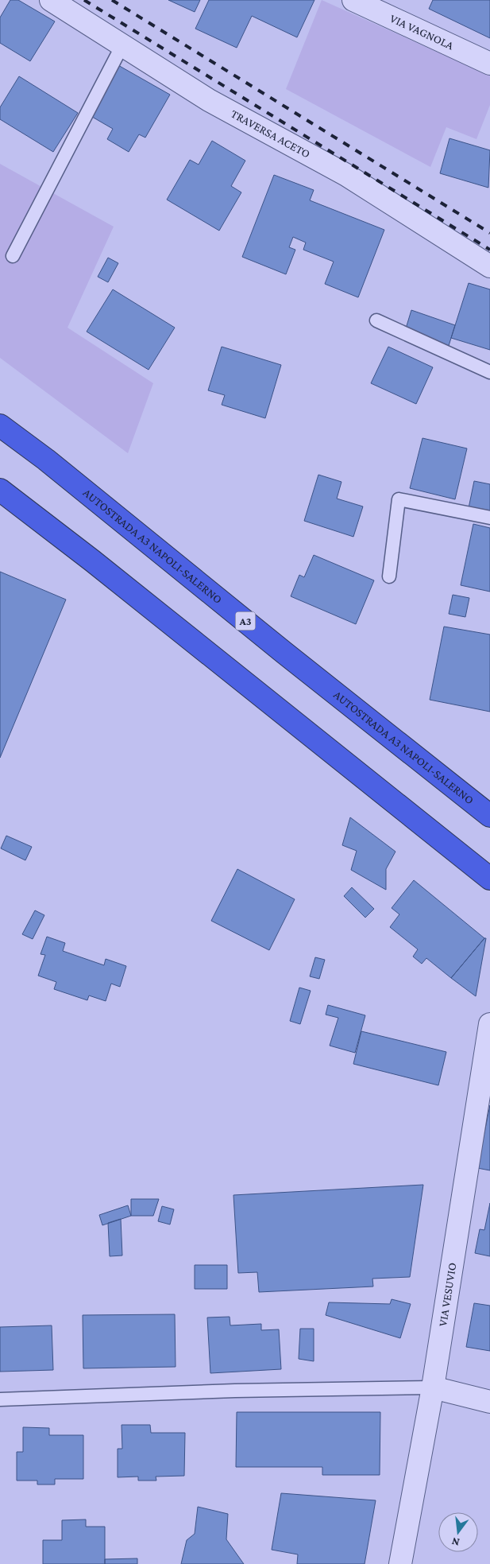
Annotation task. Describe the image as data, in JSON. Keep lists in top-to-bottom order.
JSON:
{
  "streets": {
    "highway": ["AUTOSTRADA A3 NAPOLI-SALERNO", "A3"],
    "street": ["VIA VAGNOLA", "TRAVERSA ACETO", "VIA VESUVIO"]
  },
  "north": "bottom"
}
